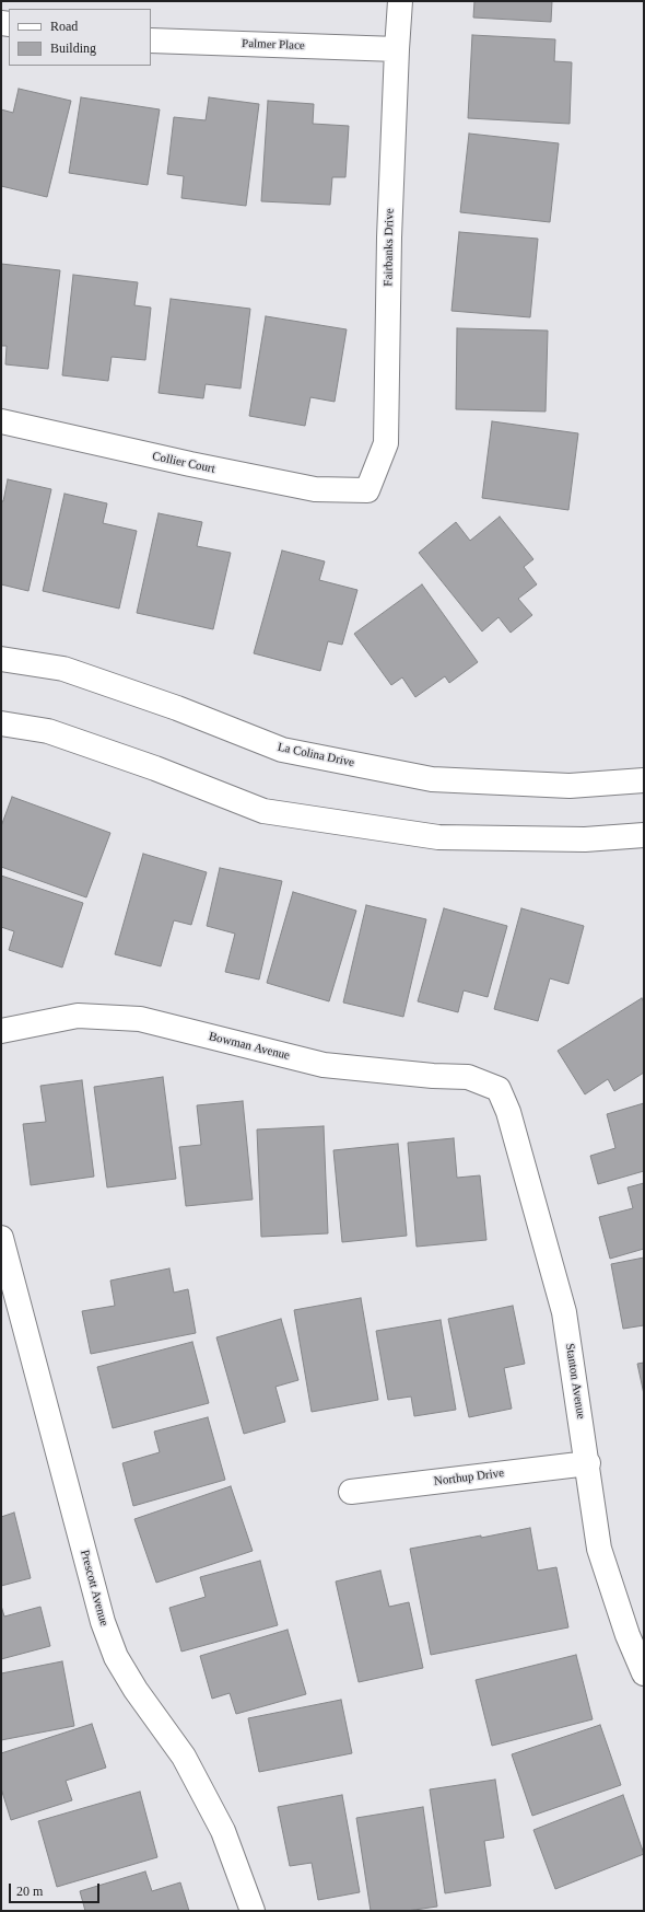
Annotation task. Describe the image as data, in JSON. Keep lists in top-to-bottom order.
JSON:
{
  "streets": {
    "street": [
      "Palmer Place",
      "Fairbanks Drive",
      "Collier Court",
      "La Colina Drive",
      "Bowman Avenue",
      "Stanton Avenue",
      "Northup Drive",
      "Prescott Avenue"
    ]
  },
  "crossings": [
    ["Palmer Place", "Fairbanks Drive"],
    ["Fairbanks Drive", "Collier Court"],
    ["Bowman Avenue", "Stanton Avenue"],
    ["Stanton Avenue", "Northup Drive"]
  ],
  "legend": ["Road", "Building"],
  "scale_bar": "20 m"
}
